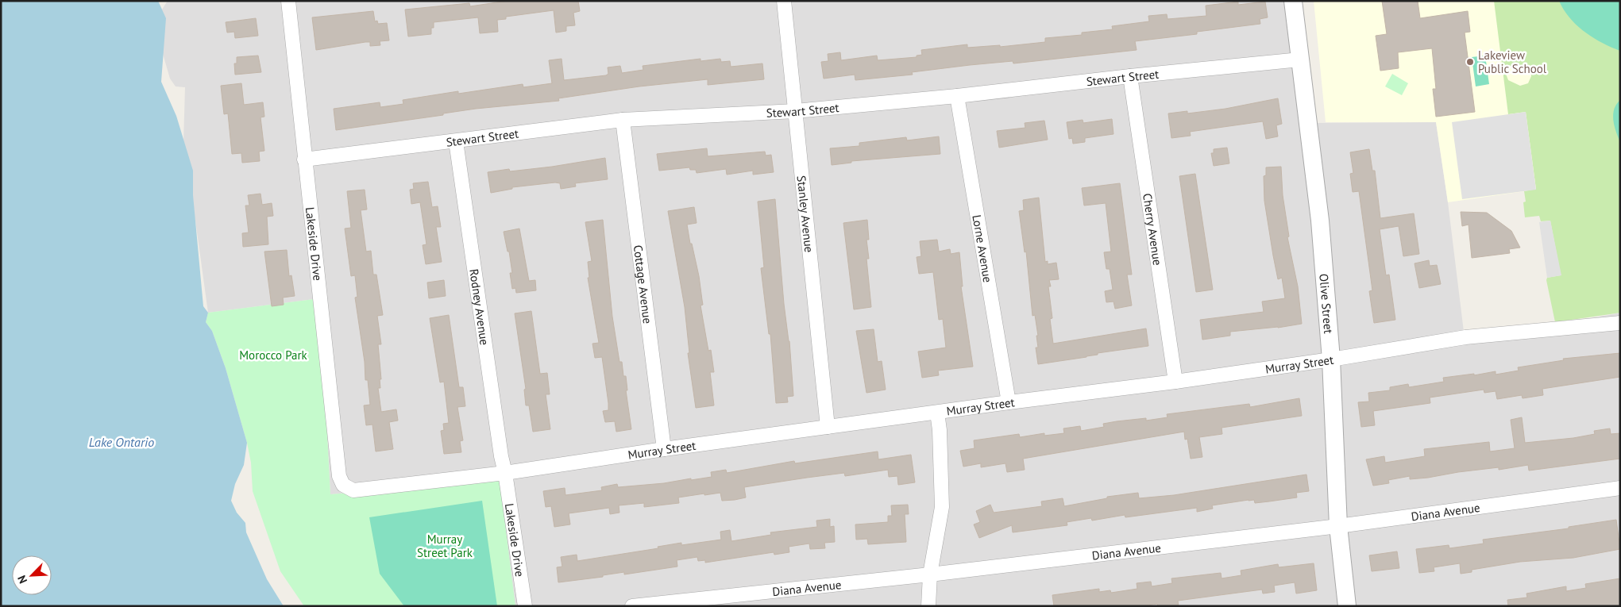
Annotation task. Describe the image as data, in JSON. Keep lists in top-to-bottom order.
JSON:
{
  "streets": {
    "street": [
      "Stewart Street",
      "Stanley Avenue",
      "Cherry Avenue",
      "Lakeside Drive",
      "Lorne Avenue",
      "Cottage Avenue",
      "Olive Street",
      "Rodney Avenue",
      "Murray Street",
      "Diana Avenue"
    ]
  },
  "crossings": [
    ["Stewart Street", "Stanley Avenue"],
    ["Stewart Street", "Cherry Avenue"],
    ["Stewart Street", "Lakeside Drive"],
    ["Stewart Street", "Lorne Avenue"],
    ["Stewart Street", "Cottage Avenue"],
    ["Stewart Street", "Olive Street"],
    ["Stewart Street", "Rodney Avenue"],
    ["Stanley Avenue", "Murray Street"],
    ["Cherry Avenue", "Murray Street"],
    ["Lakeside Drive", "Rodney Avenue"],
    ["Lakeside Drive", "Murray Street"],
    ["Lorne Avenue", "Murray Street"],
    ["Cottage Avenue", "Murray Street"],
    ["Olive Street", "Murray Street"],
    ["Olive Street", "Diana Avenue"],
    ["Rodney Avenue", "Murray Street"]
  ],
  "water": ["Lake Ontario"],
  "parks": ["Morocco Park", "Murray Street Park"],
  "places": ["Lakeview Public School"],
  "north": "bottom left"
}
